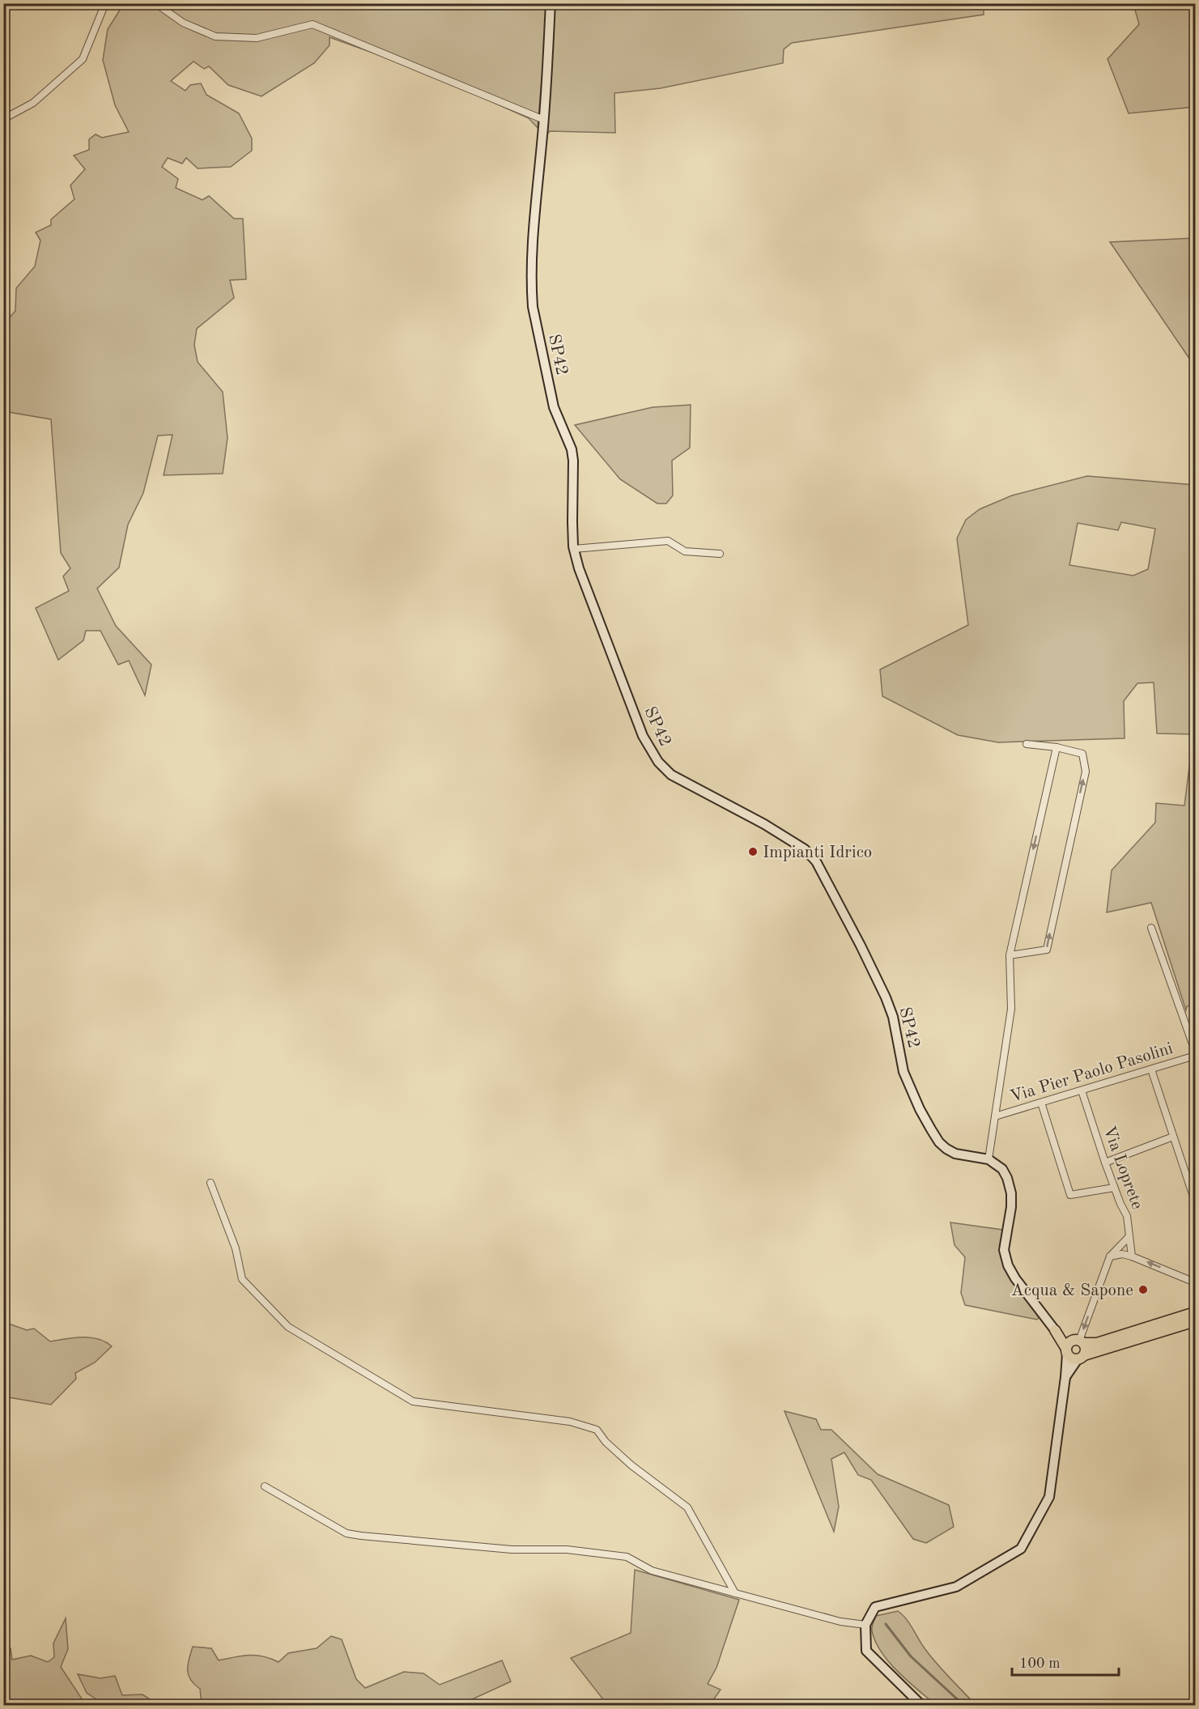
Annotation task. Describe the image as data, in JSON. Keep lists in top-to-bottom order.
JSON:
{
  "streets": {
    "main road": ["SP42"],
    "street": ["Via Pier Paolo Pasolini", "Via Loprete"]
  },
  "crossings": [
    ["Via Pier Paolo Pasolini", "Via Loprete"]
  ],
  "places": ["Impianti Idrico", "Acqua & Sapone"],
  "scale_bar": "100 m"
}
